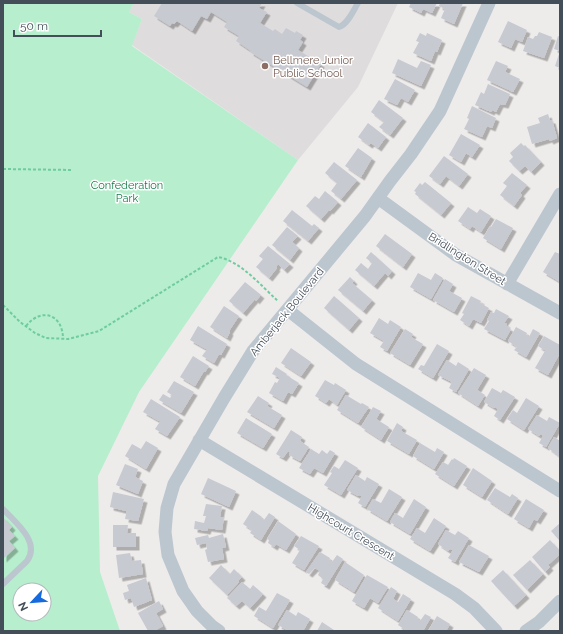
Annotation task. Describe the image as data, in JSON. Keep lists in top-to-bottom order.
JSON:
{
  "streets": {
    "street": ["Bridlington Street", "Amberjack Boulevard", "Highcourt Crescent"]
  },
  "crossings": [
    ["Bridlington Street", "Amberjack Boulevard"],
    ["Amberjack Boulevard", "Highcourt Crescent"]
  ],
  "parks": ["Confederation Park"],
  "places": ["Bellmere Junior Public School"],
  "scale_bar": "50 m",
  "north": "bottom left"
}
